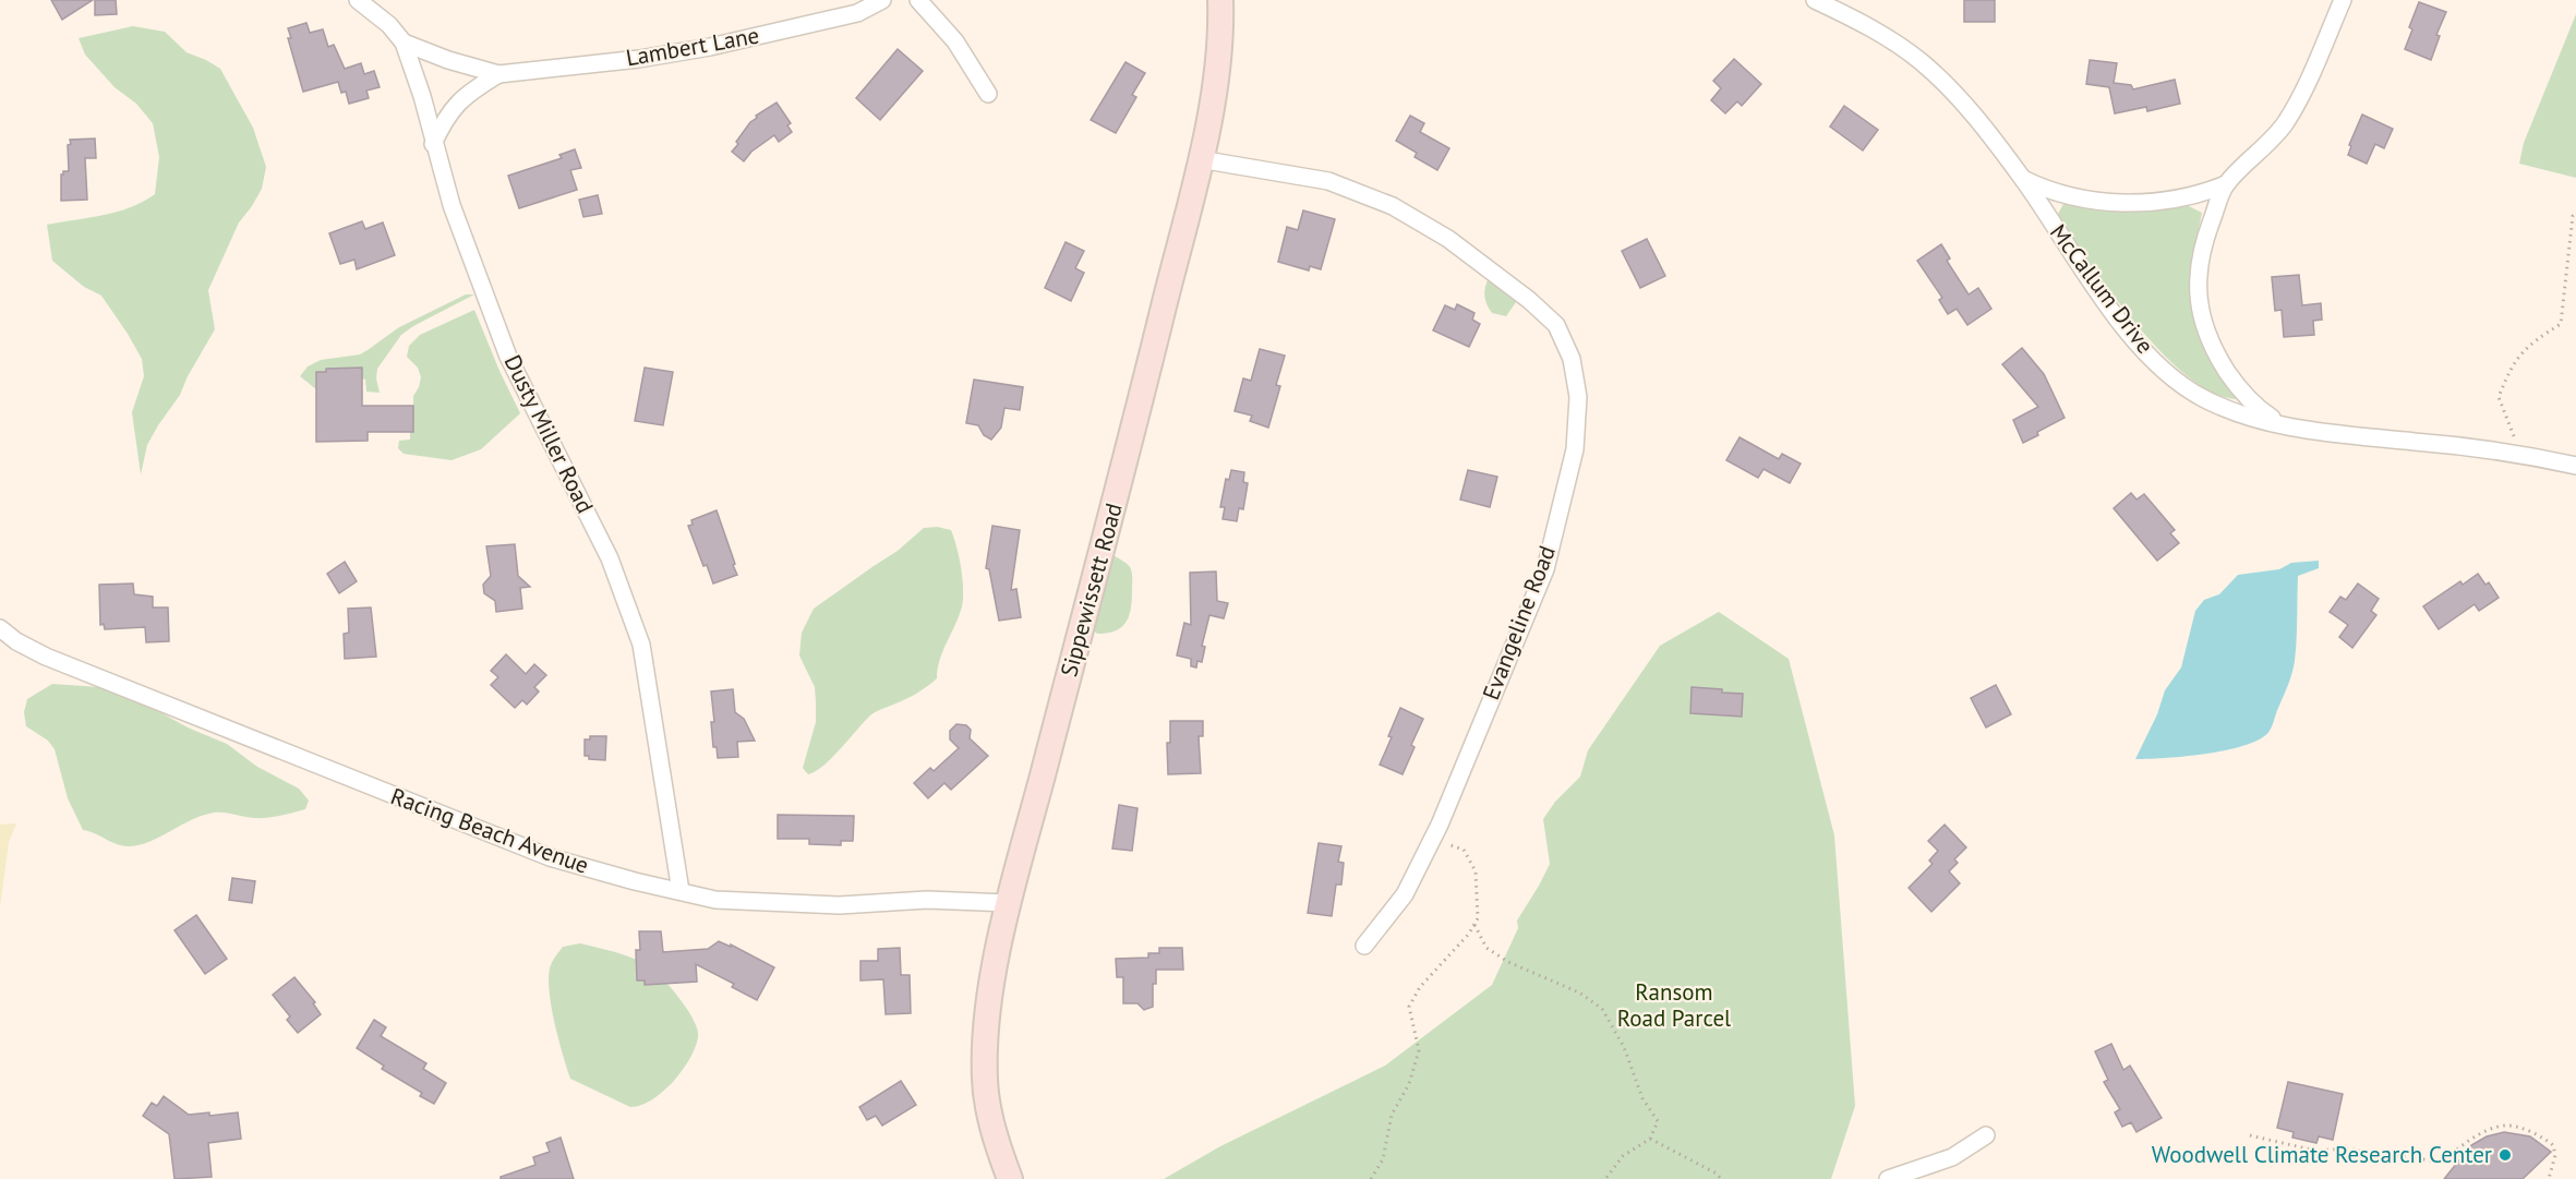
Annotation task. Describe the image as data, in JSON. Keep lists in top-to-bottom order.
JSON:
{
  "streets": {
    "main road": ["Sippewissett Road"],
    "street": [
      "Lambert Lane",
      "McCallum Drive",
      "Dusty Miller Road",
      "Evangeline Road",
      "Racing Beach Avenue"
    ]
  },
  "crossings": [
    ["Lambert Lane", "Dusty Miller Road"],
    ["Dusty Miller Road", "Racing Beach Avenue"],
    ["Sippewissett Road", "Evangeline Road"],
    ["Sippewissett Road", "Racing Beach Avenue"]
  ],
  "parks": ["Ransom Road Parcel"],
  "places": ["Woodwell Climate Research Center"]
}
